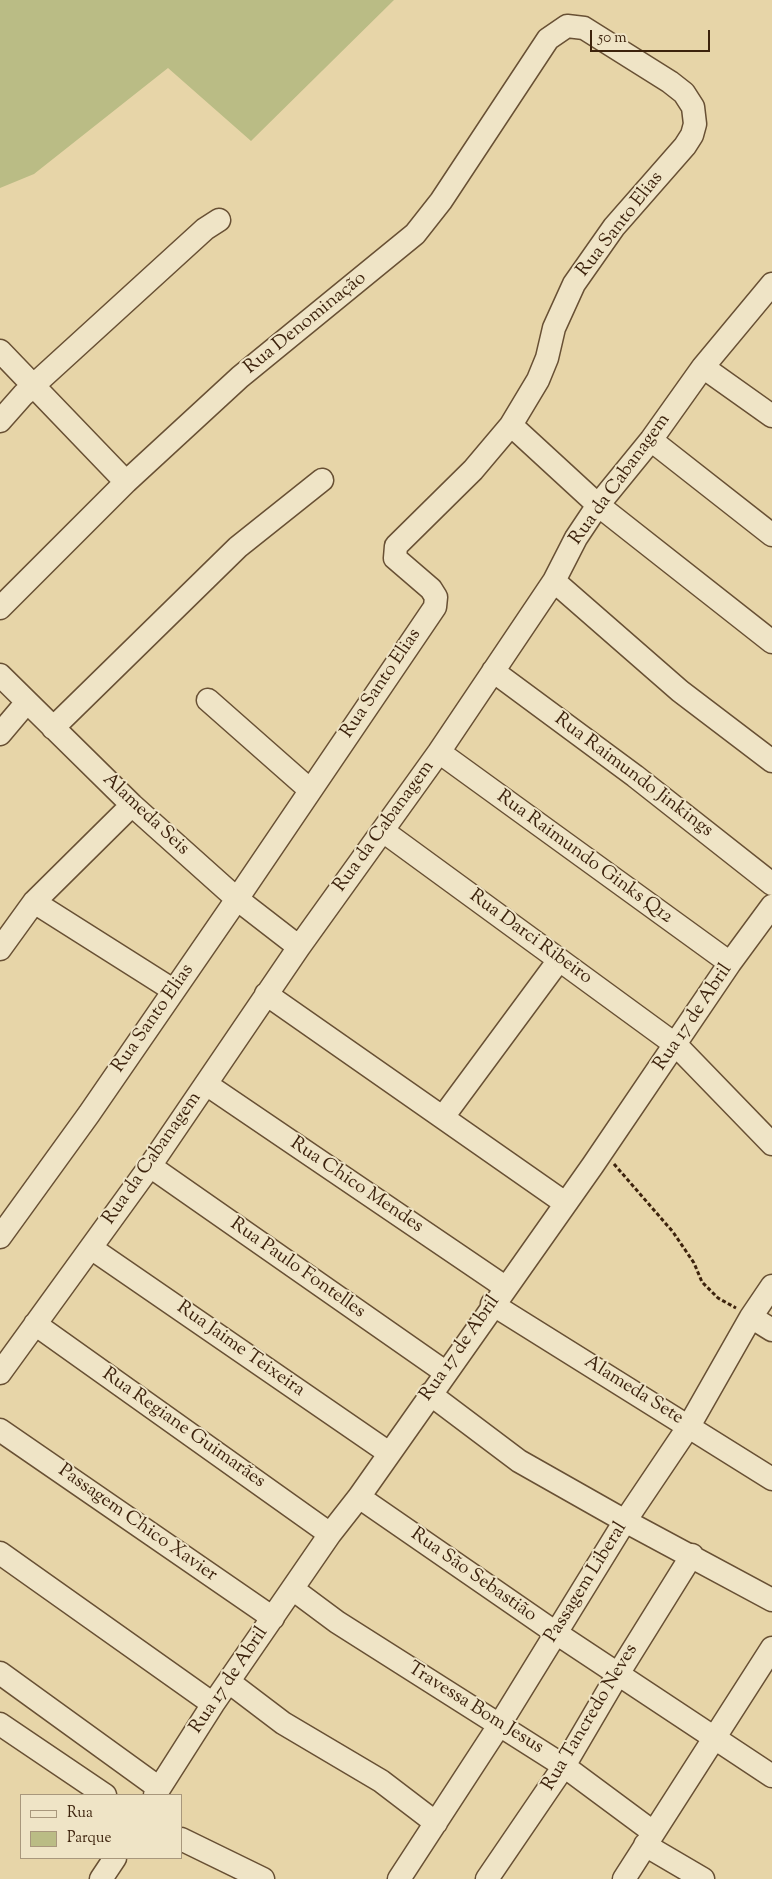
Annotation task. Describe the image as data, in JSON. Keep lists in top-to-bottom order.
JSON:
{
  "streets": {
    "street": [
      "Rua Santo Elias",
      "Rua Denominação",
      "Rua da Cabanagem",
      "Rua Raimundo Jinkings",
      "Alameda Seis",
      "Rua Raimundo Ginks Q12",
      "Rua Darci Ribeiro",
      "Rua 17 de Abril",
      "Rua Chico Mendes",
      "Rua Paulo Fontelles",
      "Rua Jaime Teixeira",
      "Alameda Sete",
      "Rua Regiane Guimarães",
      "Passagem Chico Xavier",
      "Rua São Sebastião",
      "Passagem Liberal",
      "Travessa Bom Jesus",
      "Rua Tancredo Neves"
    ]
  },
  "crossings": [
    ["Rua Santo Elias", "Rua Denominação"],
    ["Rua Santo Elias", "Alameda Seis"],
    ["Rua da Cabanagem", "Rua Raimundo Jinkings"],
    ["Rua da Cabanagem", "Alameda Seis"],
    ["Rua da Cabanagem", "Rua Raimundo Ginks Q12"],
    ["Rua da Cabanagem", "Rua Darci Ribeiro"],
    ["Rua da Cabanagem", "Rua Chico Mendes"],
    ["Rua da Cabanagem", "Rua Paulo Fontelles"],
    ["Rua da Cabanagem", "Rua Jaime Teixeira"],
    ["Rua da Cabanagem", "Rua Regiane Guimarães"],
    ["Rua Raimundo Ginks Q12", "Rua 17 de Abril"],
    ["Rua Darci Ribeiro", "Rua 17 de Abril"],
    ["Rua 17 de Abril", "Rua Chico Mendes"],
    ["Rua 17 de Abril", "Rua Paulo Fontelles"],
    ["Rua 17 de Abril", "Rua Jaime Teixeira"],
    ["Rua 17 de Abril", "Alameda Sete"],
    ["Rua 17 de Abril", "Rua Regiane Guimarães"],
    ["Rua 17 de Abril", "Passagem Chico Xavier"],
    ["Rua 17 de Abril", "Rua São Sebastião"],
    ["Rua 17 de Abril", "Travessa Bom Jesus"],
    ["Rua Chico Mendes", "Alameda Sete"],
    ["Alameda Sete", "Passagem Liberal"],
    ["Rua São Sebastião", "Passagem Liberal"],
    ["Rua São Sebastião", "Rua Tancredo Neves"],
    ["Passagem Liberal", "Travessa Bom Jesus"],
    ["Travessa Bom Jesus", "Rua Tancredo Neves"]
  ],
  "legend": ["Rua", "Parque"],
  "scale_bar": "50 m"
}
